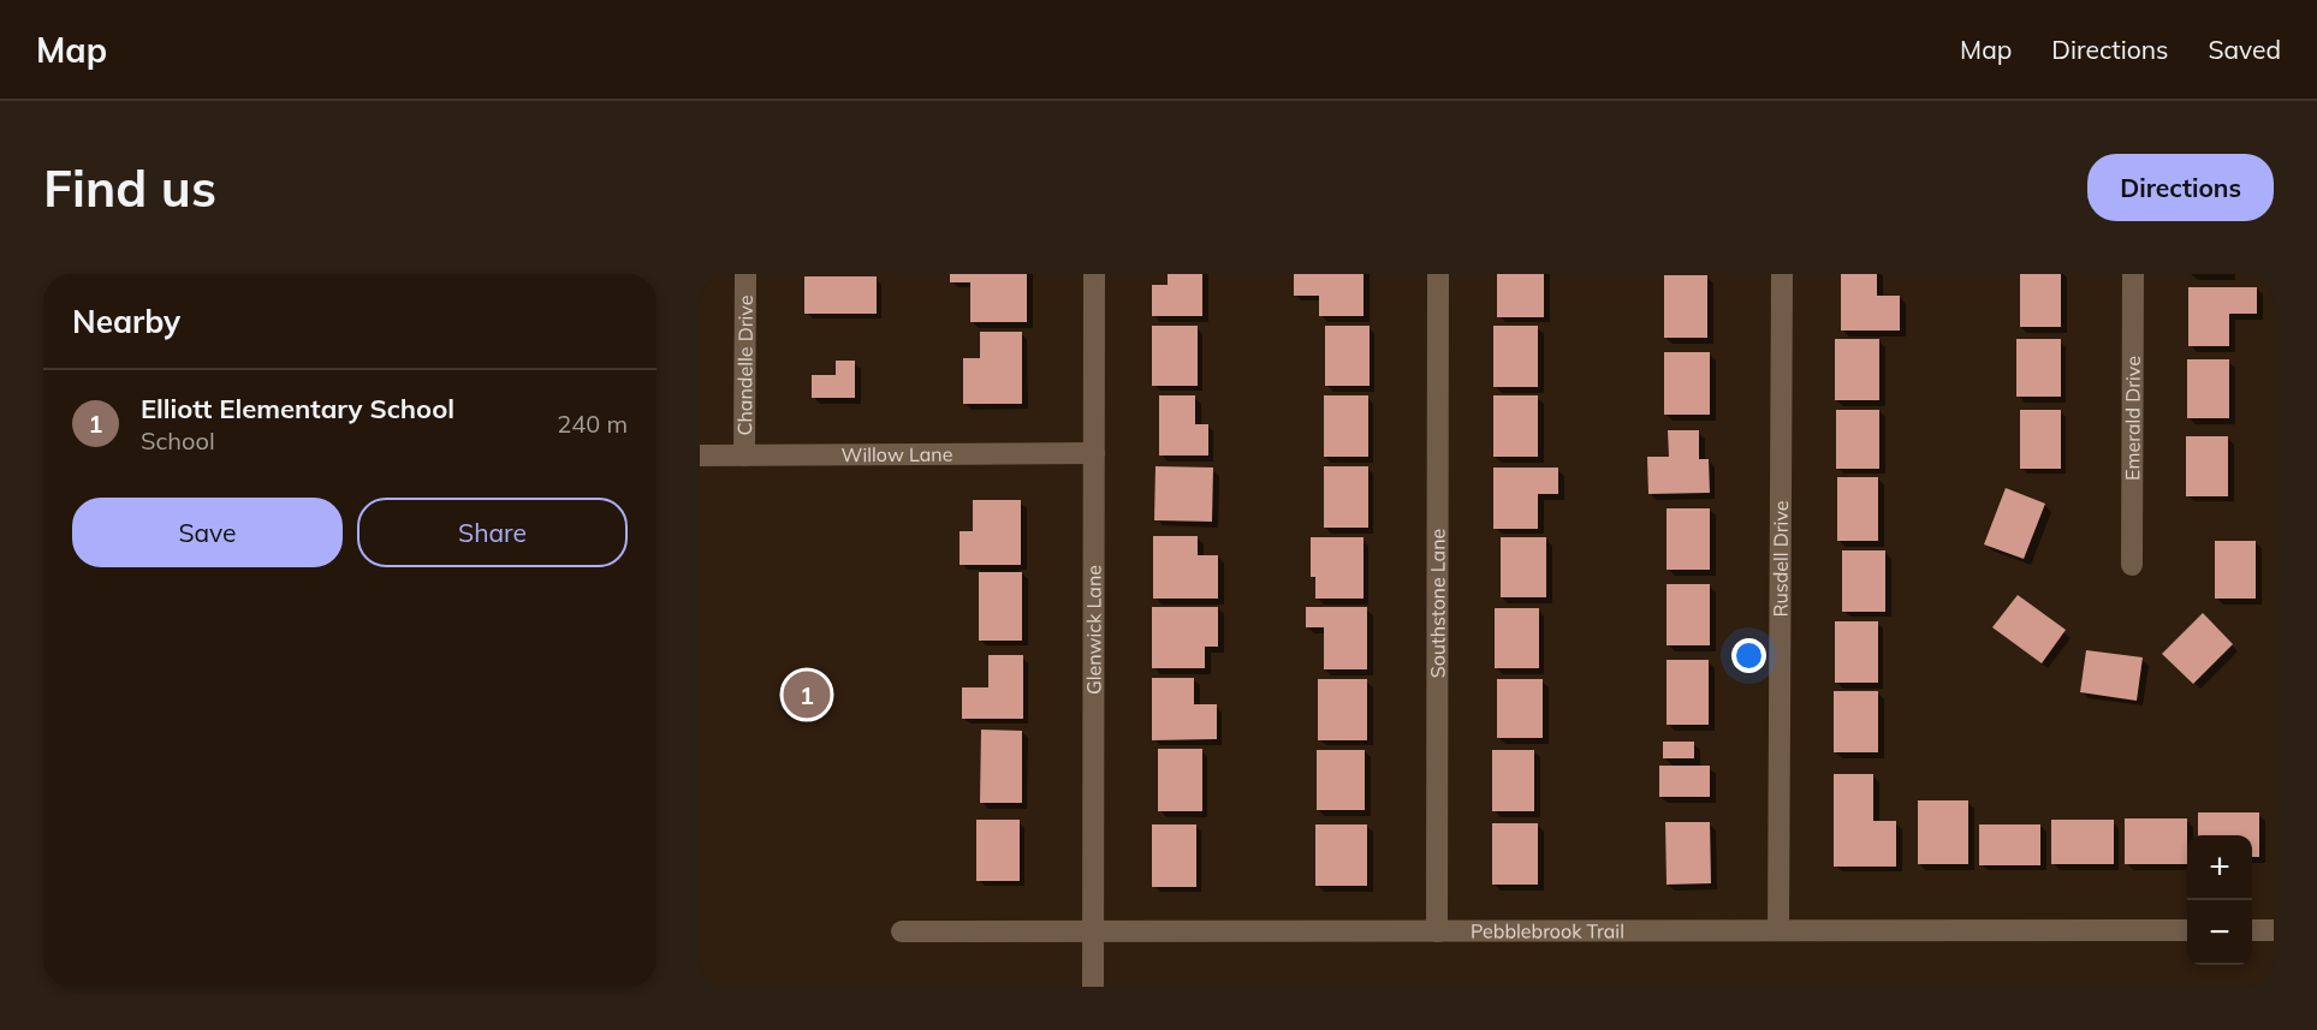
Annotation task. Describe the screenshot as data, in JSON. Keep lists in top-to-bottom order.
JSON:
{
  "streets": {
    "street": [
      "Chandelle Drive",
      "Emerald Drive",
      "Willow Lane",
      "Rusdell Drive",
      "Southstone Lane",
      "Glenwick Lane",
      "Pebblebrook Trail"
    ]
  },
  "crossings": [
    ["Chandelle Drive", "Willow Lane"],
    ["Willow Lane", "Glenwick Lane"],
    ["Rusdell Drive", "Pebblebrook Trail"],
    ["Southstone Lane", "Pebblebrook Trail"],
    ["Glenwick Lane", "Pebblebrook Trail"]
  ],
  "page": {
    "header": "Map",
    "nav": ["Map", "Directions", "Saved"],
    "buttons": [
      "Directions",
      ["Save", "Share"]
    ],
    "title": "Find us",
    "heading": "Nearby",
    "list": [
      {
        "mark": "1",
        "name": "Elliott Elementary School",
        "note": "School",
        "value": "240 m"
      }
    ],
    "pins": "1",
    "map_buttons": ["+", "−"]
  }
}
